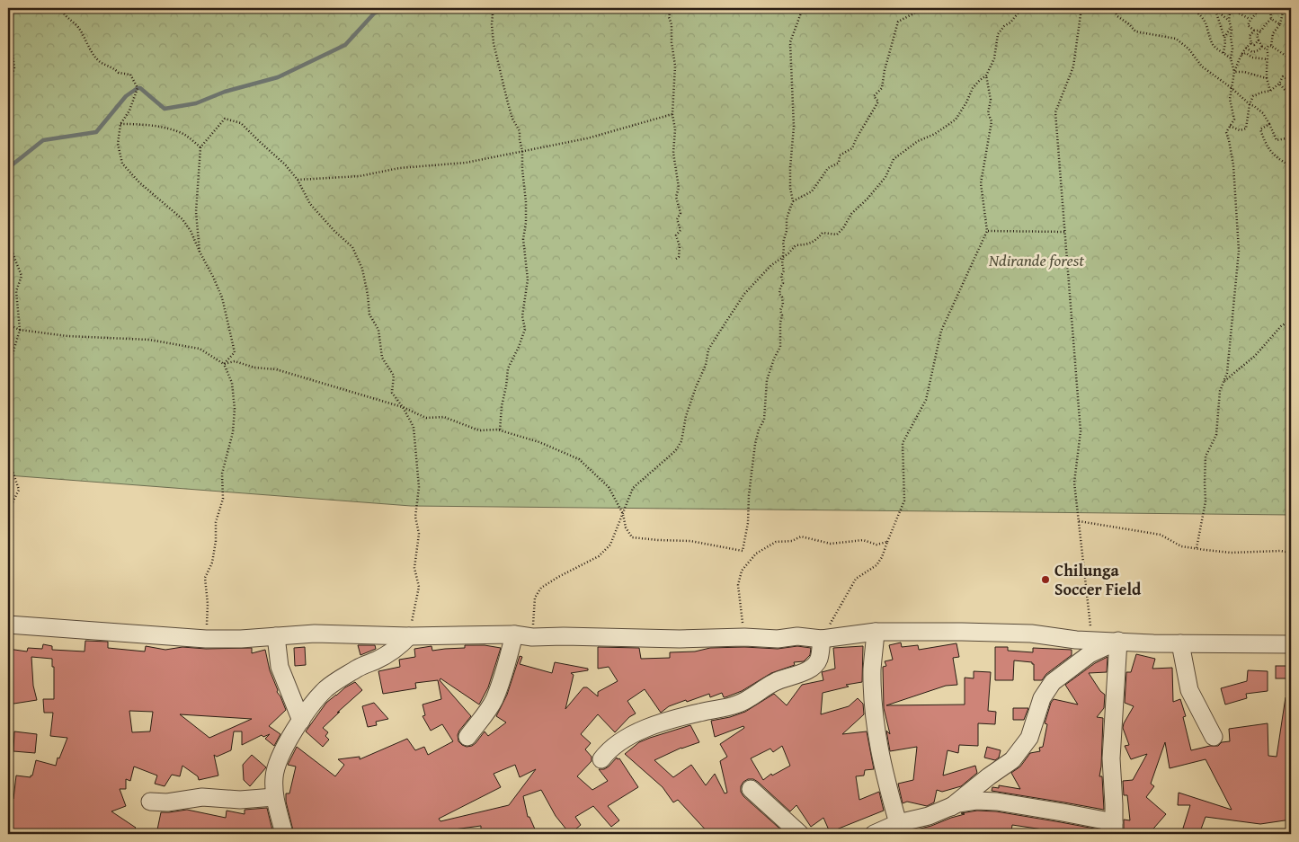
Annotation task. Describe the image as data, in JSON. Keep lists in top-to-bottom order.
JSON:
{
  "parks": ["Ndirande forest"],
  "places": ["Chilunga Soccer Field"]
}
